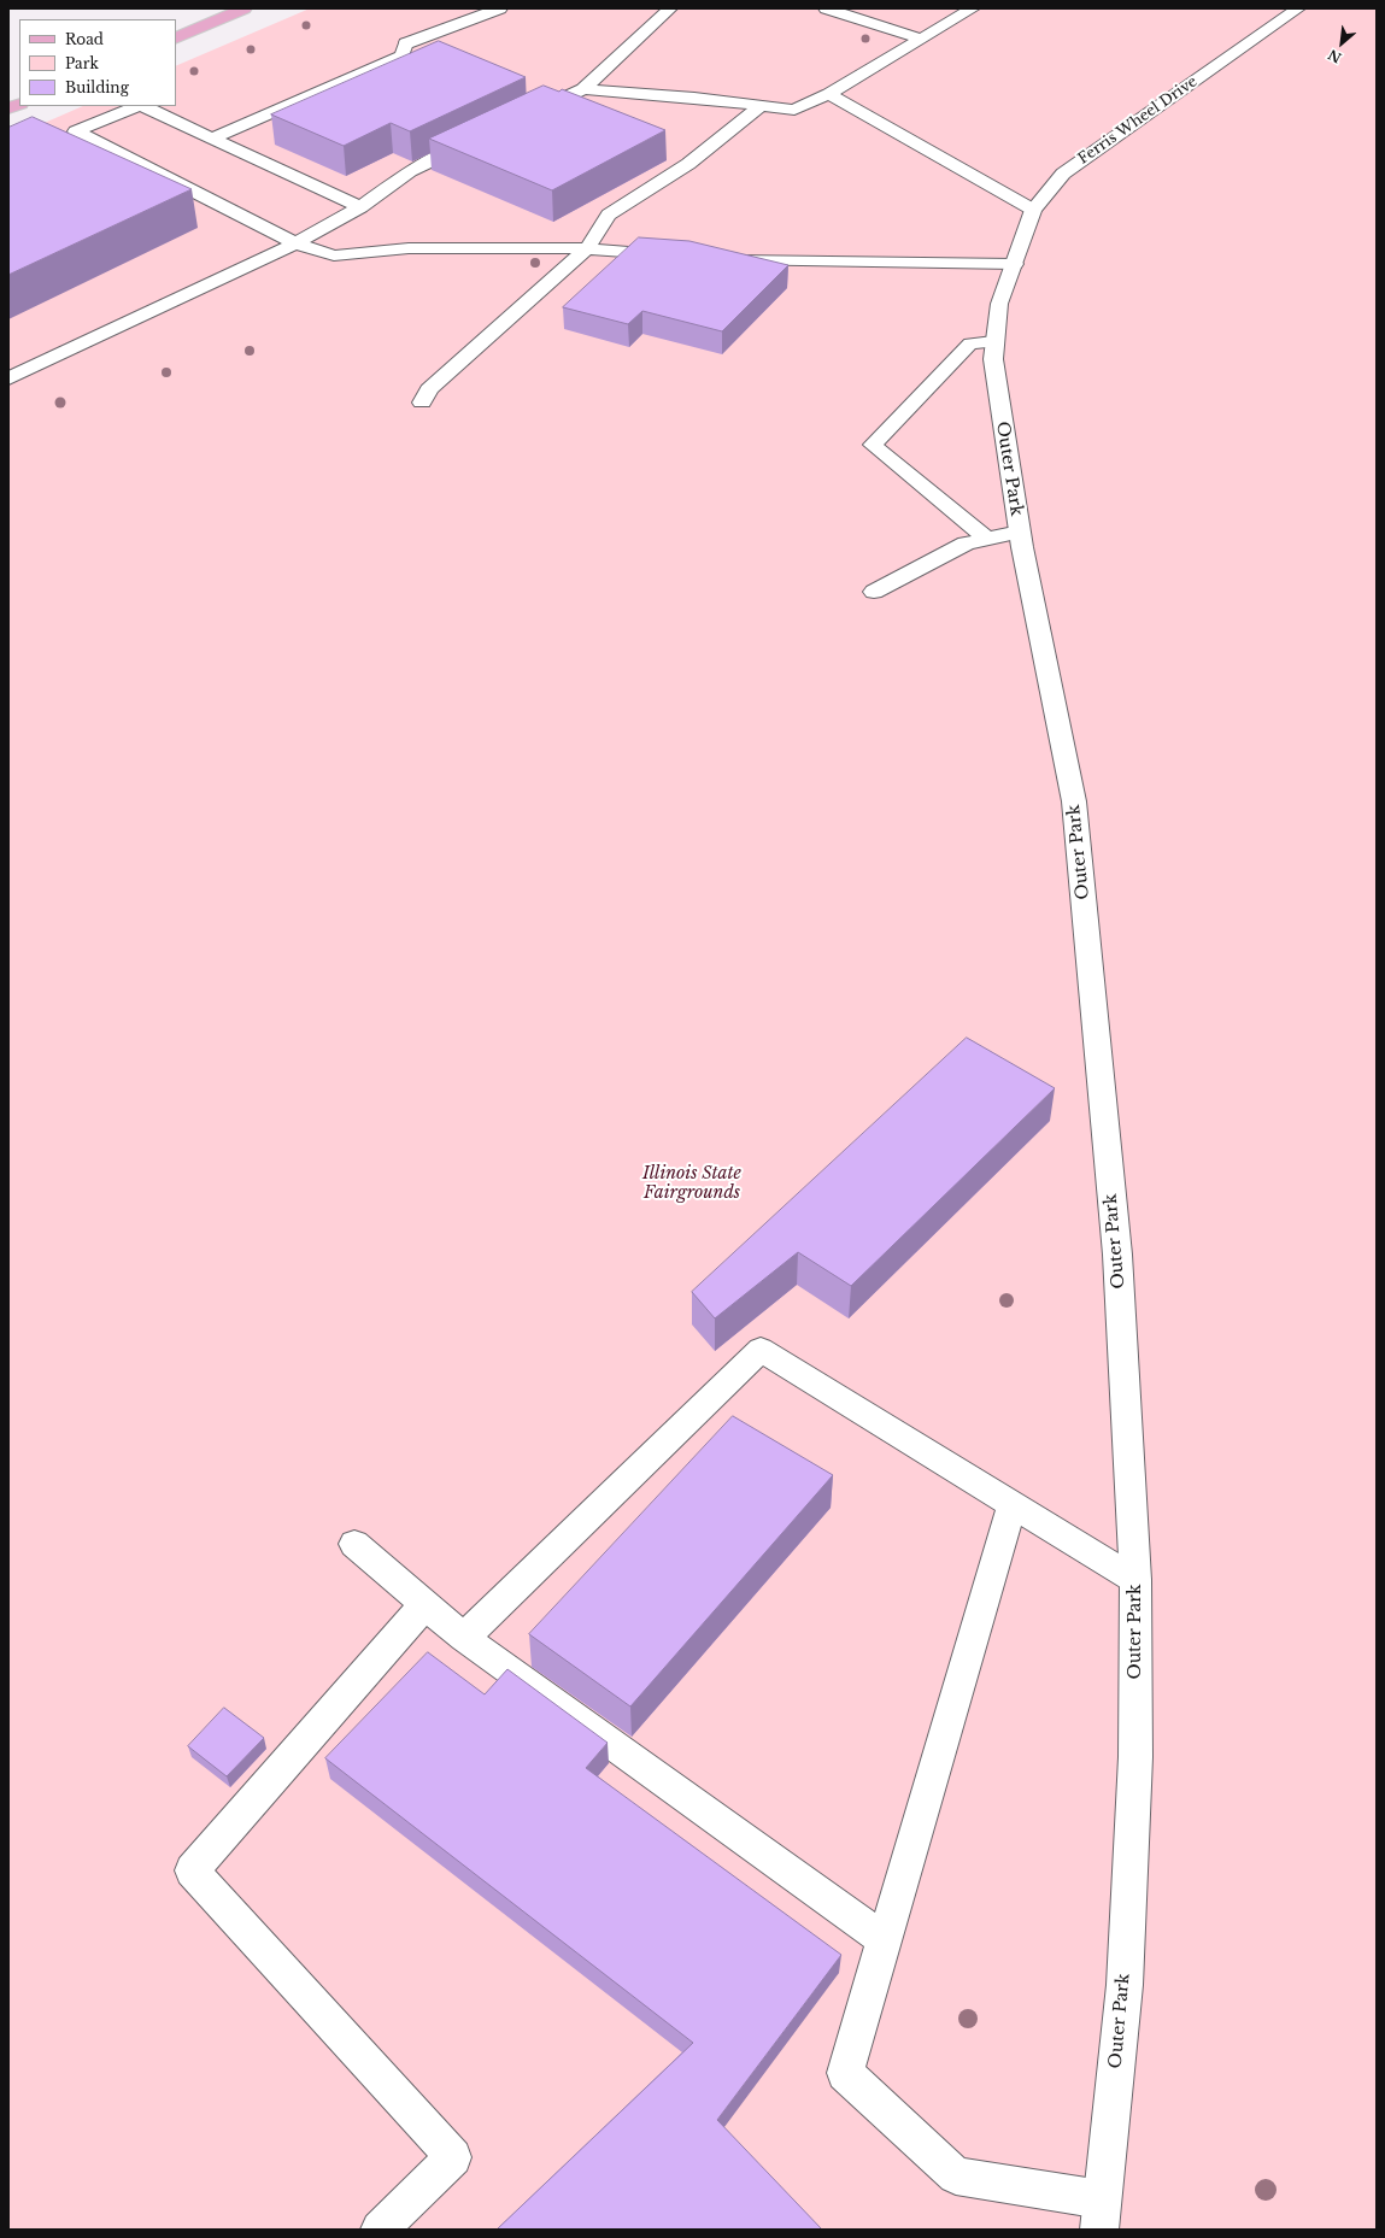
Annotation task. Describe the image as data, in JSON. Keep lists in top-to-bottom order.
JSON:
{
  "streets": {
    "street": ["Ferris Wheel Drive", "Outer Park"]
  },
  "crossings": [
    ["Ferris Wheel Drive", "Outer Park"]
  ],
  "parks": ["Illinois State Fairgrounds"],
  "legend": ["Road", "Park", "Building"],
  "north": "bottom left"
}
